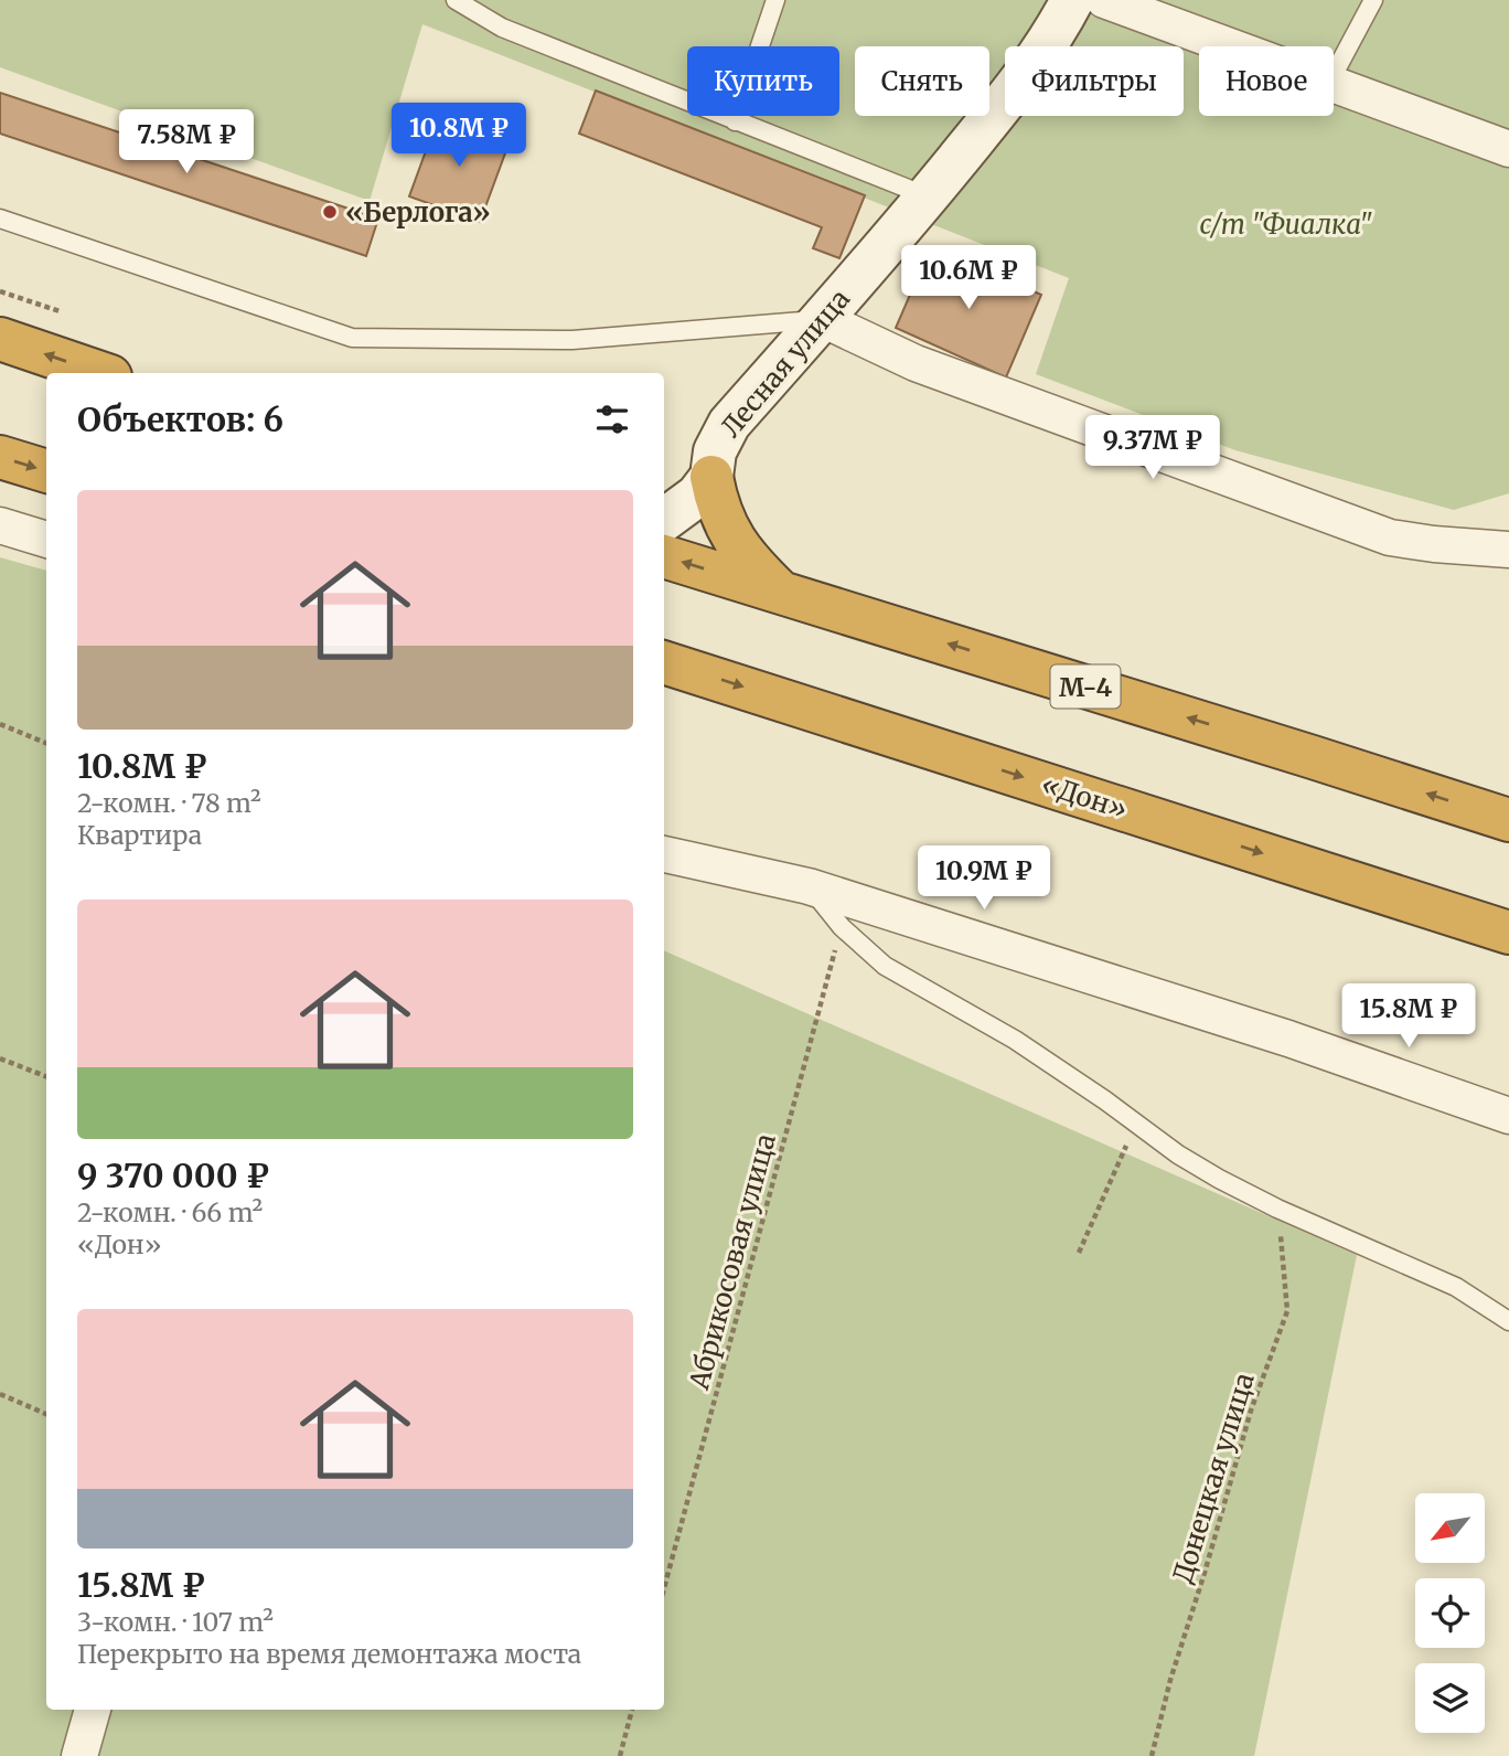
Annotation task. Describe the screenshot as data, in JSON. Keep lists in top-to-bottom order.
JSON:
{
  "streets": {
    "highway": ["М-4", "«Дон»"],
    "street": ["Лесная улица"],
    "path": ["Абрикосовая улица", "Донецкая улица"]
  },
  "parks": ["с/т \"Фиалка\""],
  "places": ["«Берлога»"],
  "north": "bottom left",
  "page": {
    "chip": [
      "Купить",
      "Снять",
      "Фильтры",
      "Новое"
    ],
    "price": [
      "10.8M ₽",
      "7.58M ₽",
      "10.6M ₽",
      "9.37M ₽",
      "10.9M ₽",
      "15.8M ₽"
    ],
    "heading": "Объектов: 6",
    "list": [
      {
        "name": "10.8M ₽",
        "note": "2-комн. · 78 m² · Квартира"
      },
      {
        "name": "9 370 000 ₽",
        "note": "2-комн. · 66 m² · «Дон»"
      },
      {
        "name": "15.8M ₽",
        "note": "3-комн. · 107 m² · Перекрыто на время демонтажа моста"
      }
    ]
  }
}
